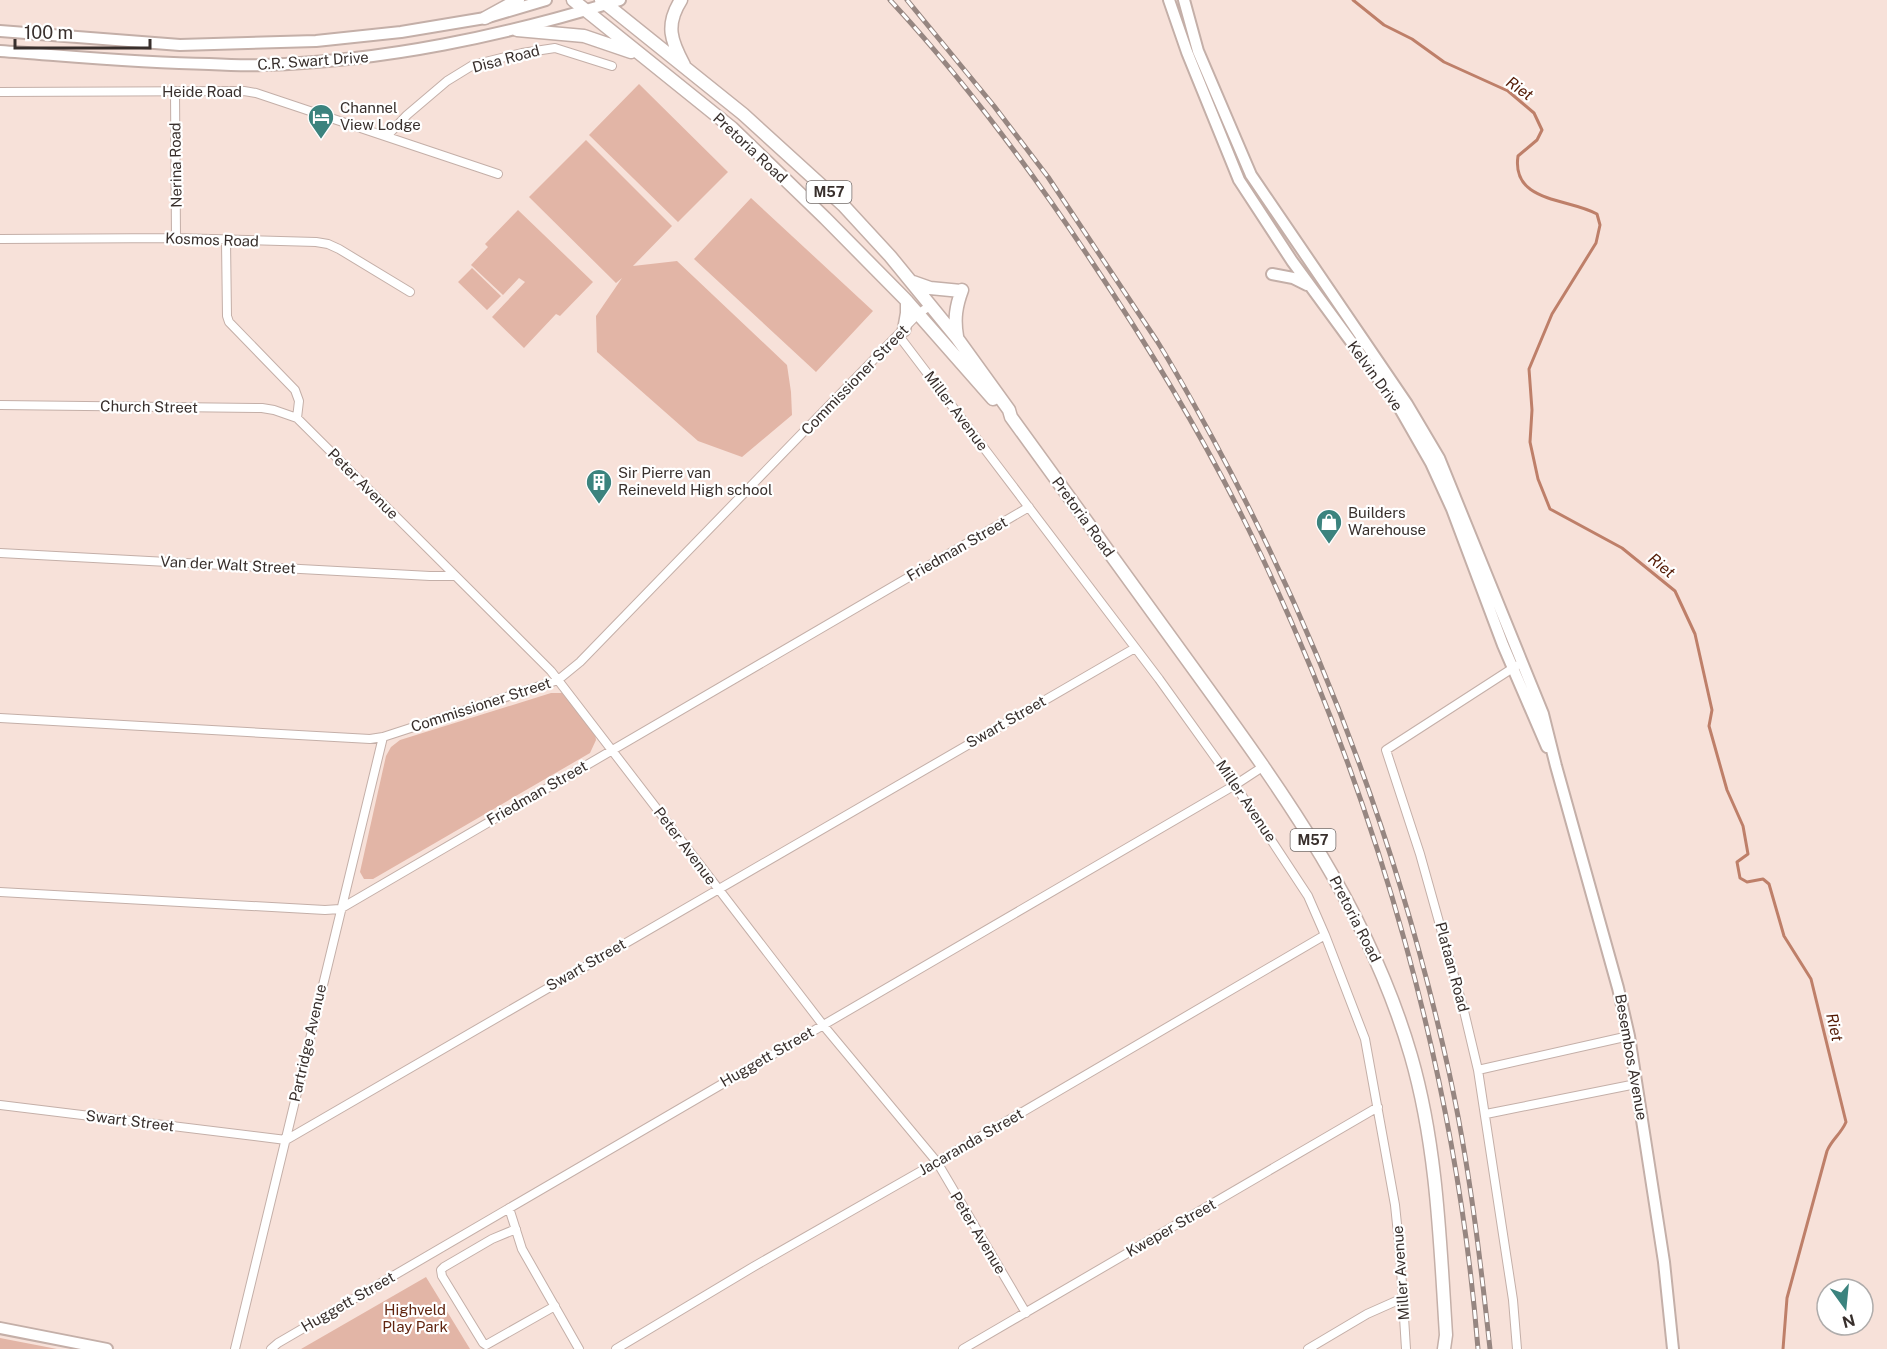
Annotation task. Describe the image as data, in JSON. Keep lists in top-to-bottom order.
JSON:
{
  "streets": {
    "main road": ["Pretoria Road", "M57"],
    "street": [
      "Disa Road",
      "C.R. Swart Drive",
      "Heide Road",
      "Nerina Road",
      "Kosmos Road",
      "Kelvin Drive",
      "Commissioner Street",
      "Church Street",
      "Miller Avenue",
      "Peter Avenue",
      "Friedman Street",
      "Van der Walt Street",
      "Swart Street",
      "Plataan Road",
      "Partridge Avenue",
      "Huggett Street",
      "Besembos Avenue",
      "Jacaranda Street",
      "Kweper Street"
    ]
  },
  "crossings": [
    ["Disa Road", "Heide Road"],
    ["C.R. Swart Drive", "Pretoria Road"],
    ["Heide Road", "Nerina Road"],
    ["Pretoria Road", "Commissioner Street"],
    ["Pretoria Road", "Huggett Street"],
    ["Nerina Road", "Kosmos Road"],
    ["Kelvin Drive", "Plataan Road"],
    ["Kelvin Drive", "Besembos Avenue"],
    ["Commissioner Street", "Miller Avenue"],
    ["Commissioner Street", "Peter Avenue"],
    ["Commissioner Street", "Partridge Avenue"],
    ["Church Street", "Peter Avenue"],
    ["Miller Avenue", "Friedman Street"],
    ["Miller Avenue", "Swart Street"],
    ["Miller Avenue", "Huggett Street"],
    ["Miller Avenue", "Jacaranda Street"],
    ["Miller Avenue", "Kweper Street"],
    ["Peter Avenue", "Friedman Street"],
    ["Peter Avenue", "Van der Walt Street"],
    ["Peter Avenue", "Swart Street"],
    ["Peter Avenue", "Huggett Street"],
    ["Peter Avenue", "Jacaranda Street"],
    ["Peter Avenue", "Kweper Street"],
    ["Friedman Street", "Partridge Avenue"],
    ["Swart Street", "Partridge Avenue"]
  ],
  "water": ["Riet"],
  "parks": ["Highveld Play Park"],
  "places": {
    "hotel": ["Channel View Lodge"],
    "building": ["Sir Pierre van Reineveld High school"],
    "shop": ["Builders Warehouse"]
  },
  "scale_bar": "100 m",
  "north": "bottom"
}
